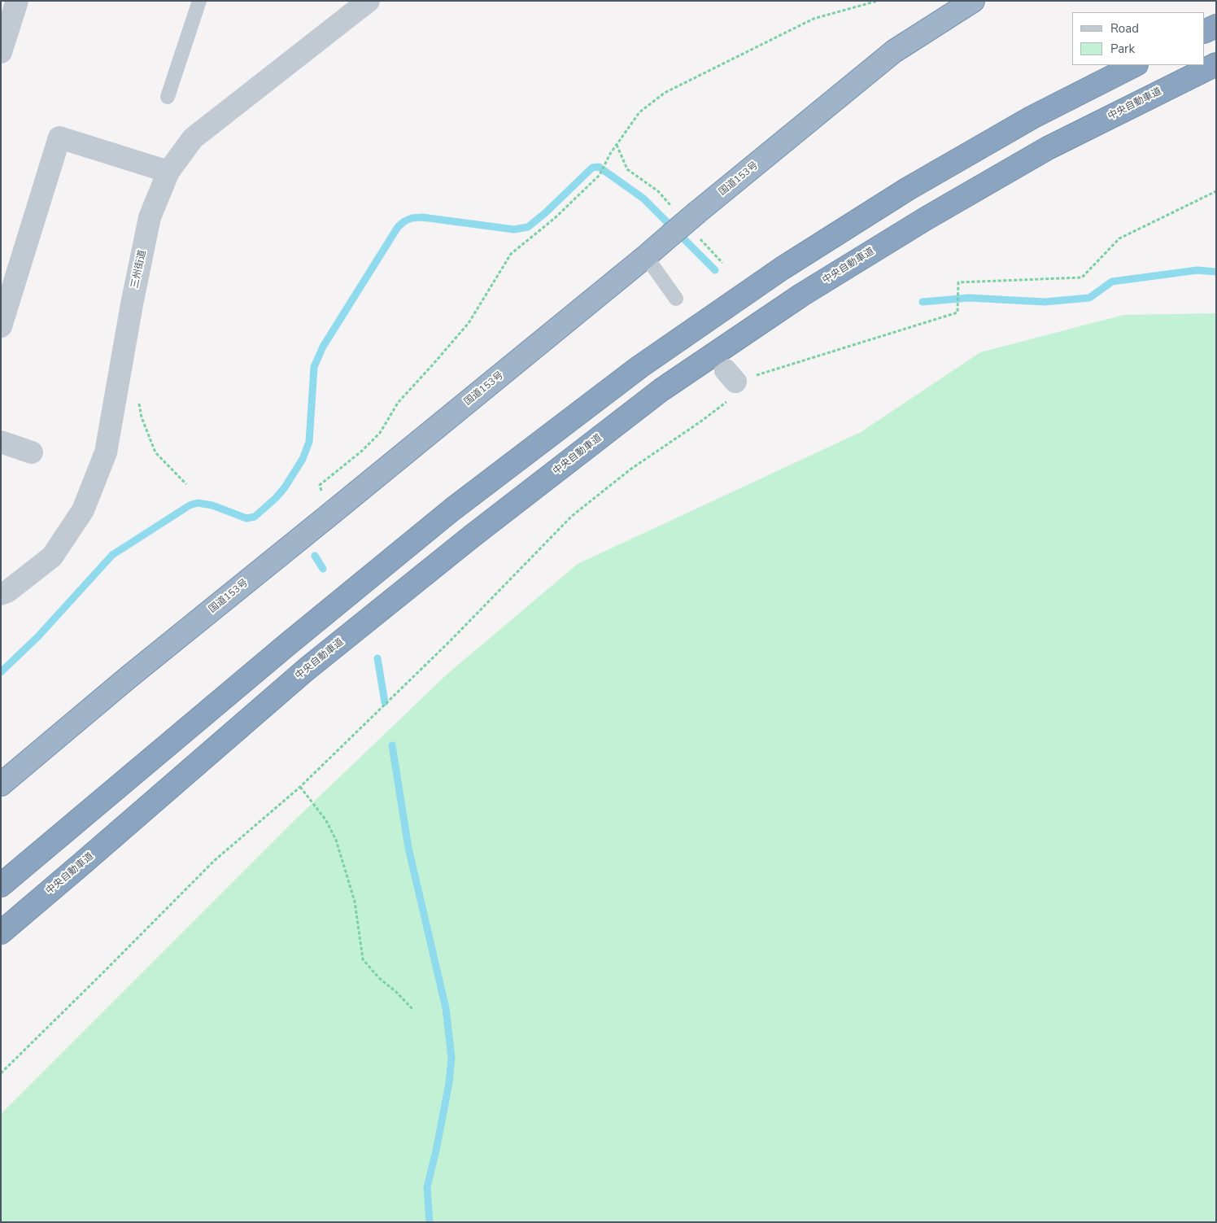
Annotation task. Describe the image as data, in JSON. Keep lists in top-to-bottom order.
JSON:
{
  "streets": {
    "highway": ["中央自動車道", "国道153号"],
    "street": ["三州街道"]
  },
  "legend": ["Road", "Park"]
}
